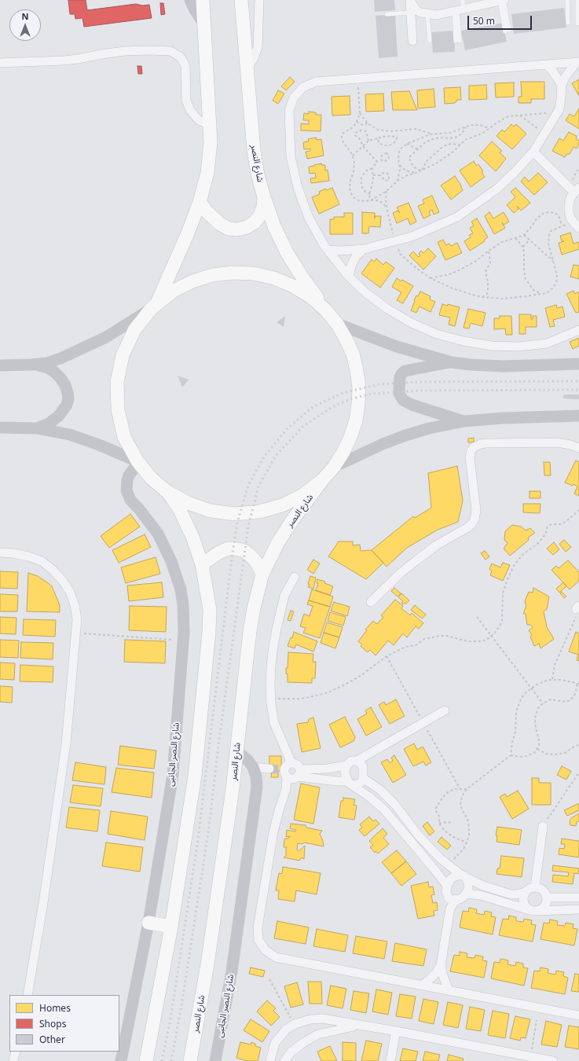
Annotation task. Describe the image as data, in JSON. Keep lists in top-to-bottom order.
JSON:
{
  "streets": {
    "main road": ["شارع النصر"],
    "street": ["شارع النصر الجانبى"]
  },
  "crossings": [
    ["شارع النصر", "شارع النصر الجانبى"]
  ],
  "legend": ["Homes", "Shops", "Other"],
  "scale_bar": "50 m",
  "north": "top"
}
